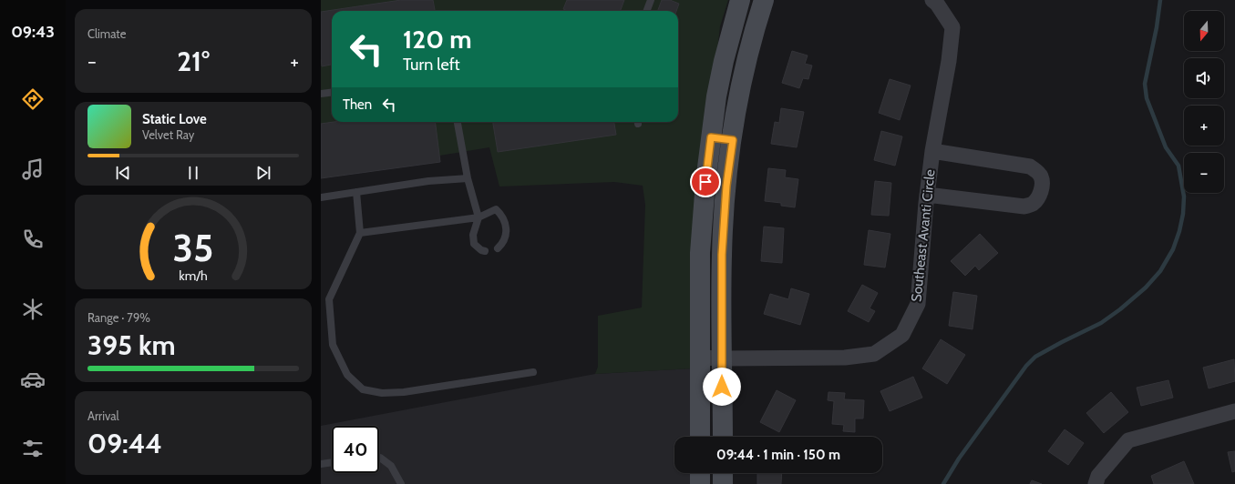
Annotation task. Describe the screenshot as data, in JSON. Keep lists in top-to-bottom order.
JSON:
{
  "streets": {
    "street": ["Southeast Avanti Circle"]
  },
  "north": "bottom",
  "page": {
    "tabs": "09:43",
    "tile": [
      "Climate",
      ["Range · 79%", "395 km"],
      ["Arrival", "09:44"]
    ],
    "map_buttons": ["+", "−"],
    "turn": ["120 m", "Turn left"],
    "heat": ["−", "21°", "+"],
    "then": "Then",
    "song": ["Static Love", "Velvet Ray"],
    "limit": "40",
    "trip": "09:44 · 1 min · 150 m",
    "gauge": ["35", "km/h"]
  }
}
